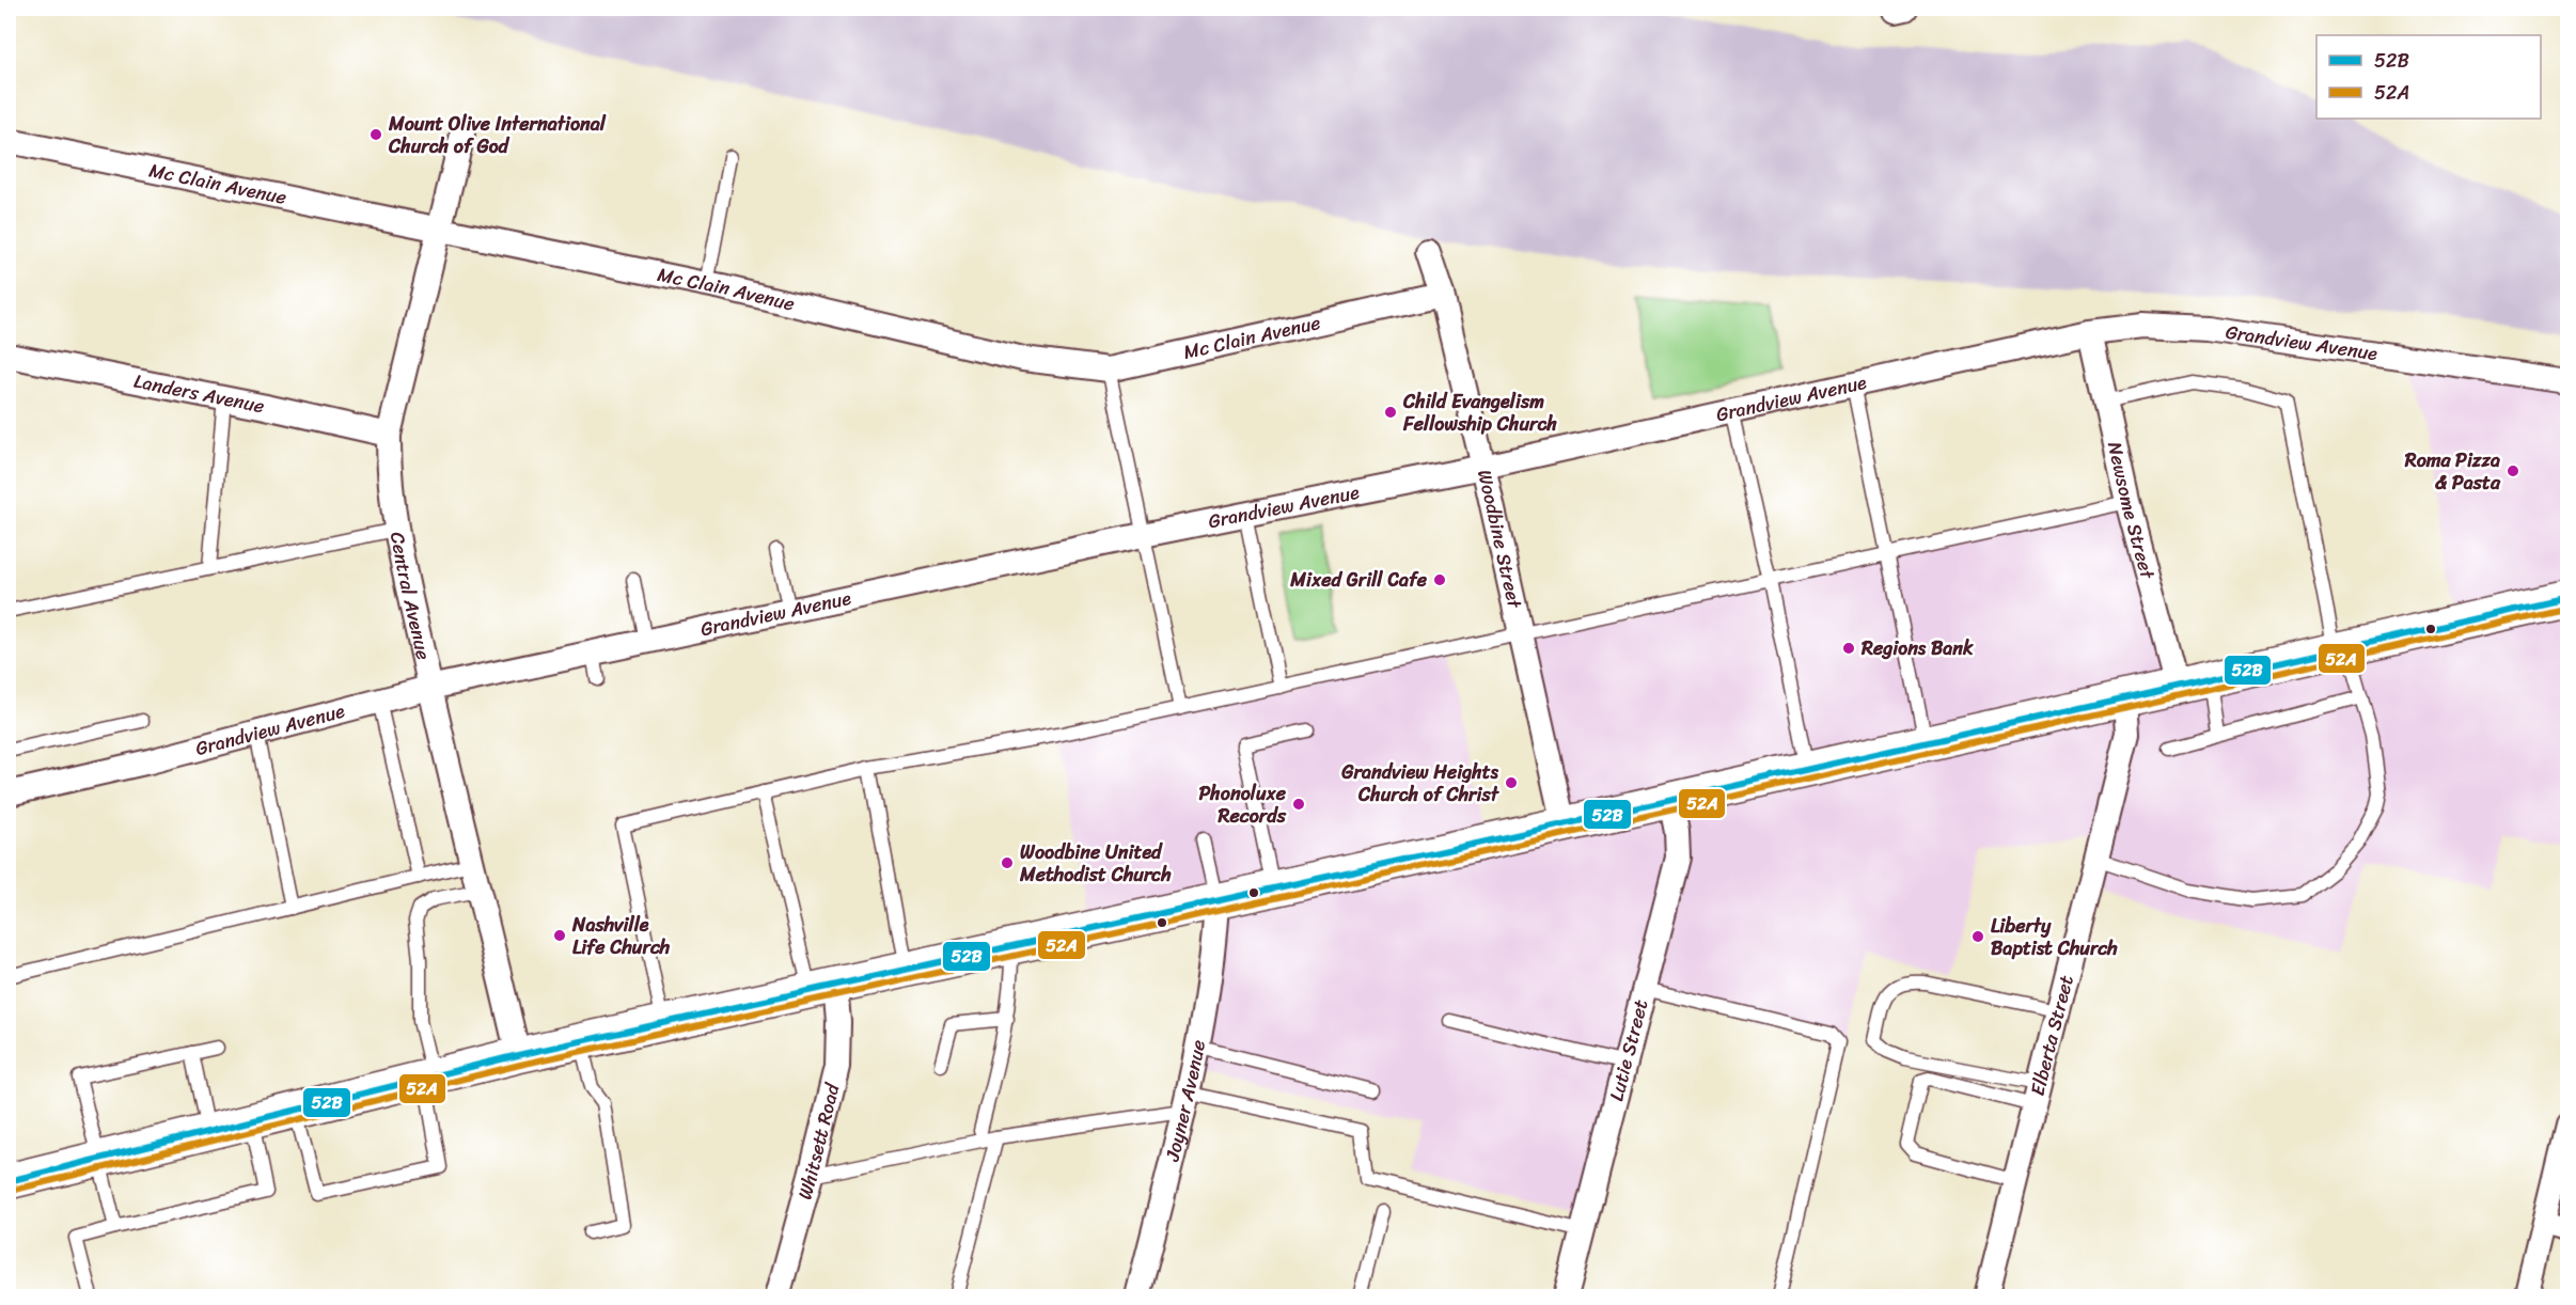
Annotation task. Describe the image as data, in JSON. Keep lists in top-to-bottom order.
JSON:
{
  "streets": {
    "street": [
      "Mc Clain Avenue",
      "Grandview Avenue",
      "Landers Avenue",
      "Newsome Street",
      "Woodbine Street",
      "Central Avenue",
      "Elberta Street",
      "Lutie Street",
      "Joyner Avenue",
      "Whitsett Road"
    ]
  },
  "crossings": [
    ["Mc Clain Avenue", "Woodbine Street"],
    ["Mc Clain Avenue", "Central Avenue"],
    ["Grandview Avenue", "Newsome Street"],
    ["Grandview Avenue", "Woodbine Street"],
    ["Grandview Avenue", "Central Avenue"],
    ["Landers Avenue", "Central Avenue"]
  ],
  "places": [
    "Mount Olive International Church of God",
    "Child Evangelism Fellowship Church",
    "Roma Pizza & Pasta",
    "Mixed Grill Cafe",
    "Regions Bank",
    "Grandview Heights Church of Christ",
    "Phonoluxe Records",
    "Woodbine United Methodist Church",
    "Nashville Life Church",
    "Liberty Baptist Church"
  ],
  "lines": ["transit line 52B", "transit line 52A"],
  "legend": ["52B", "52A"]
}
